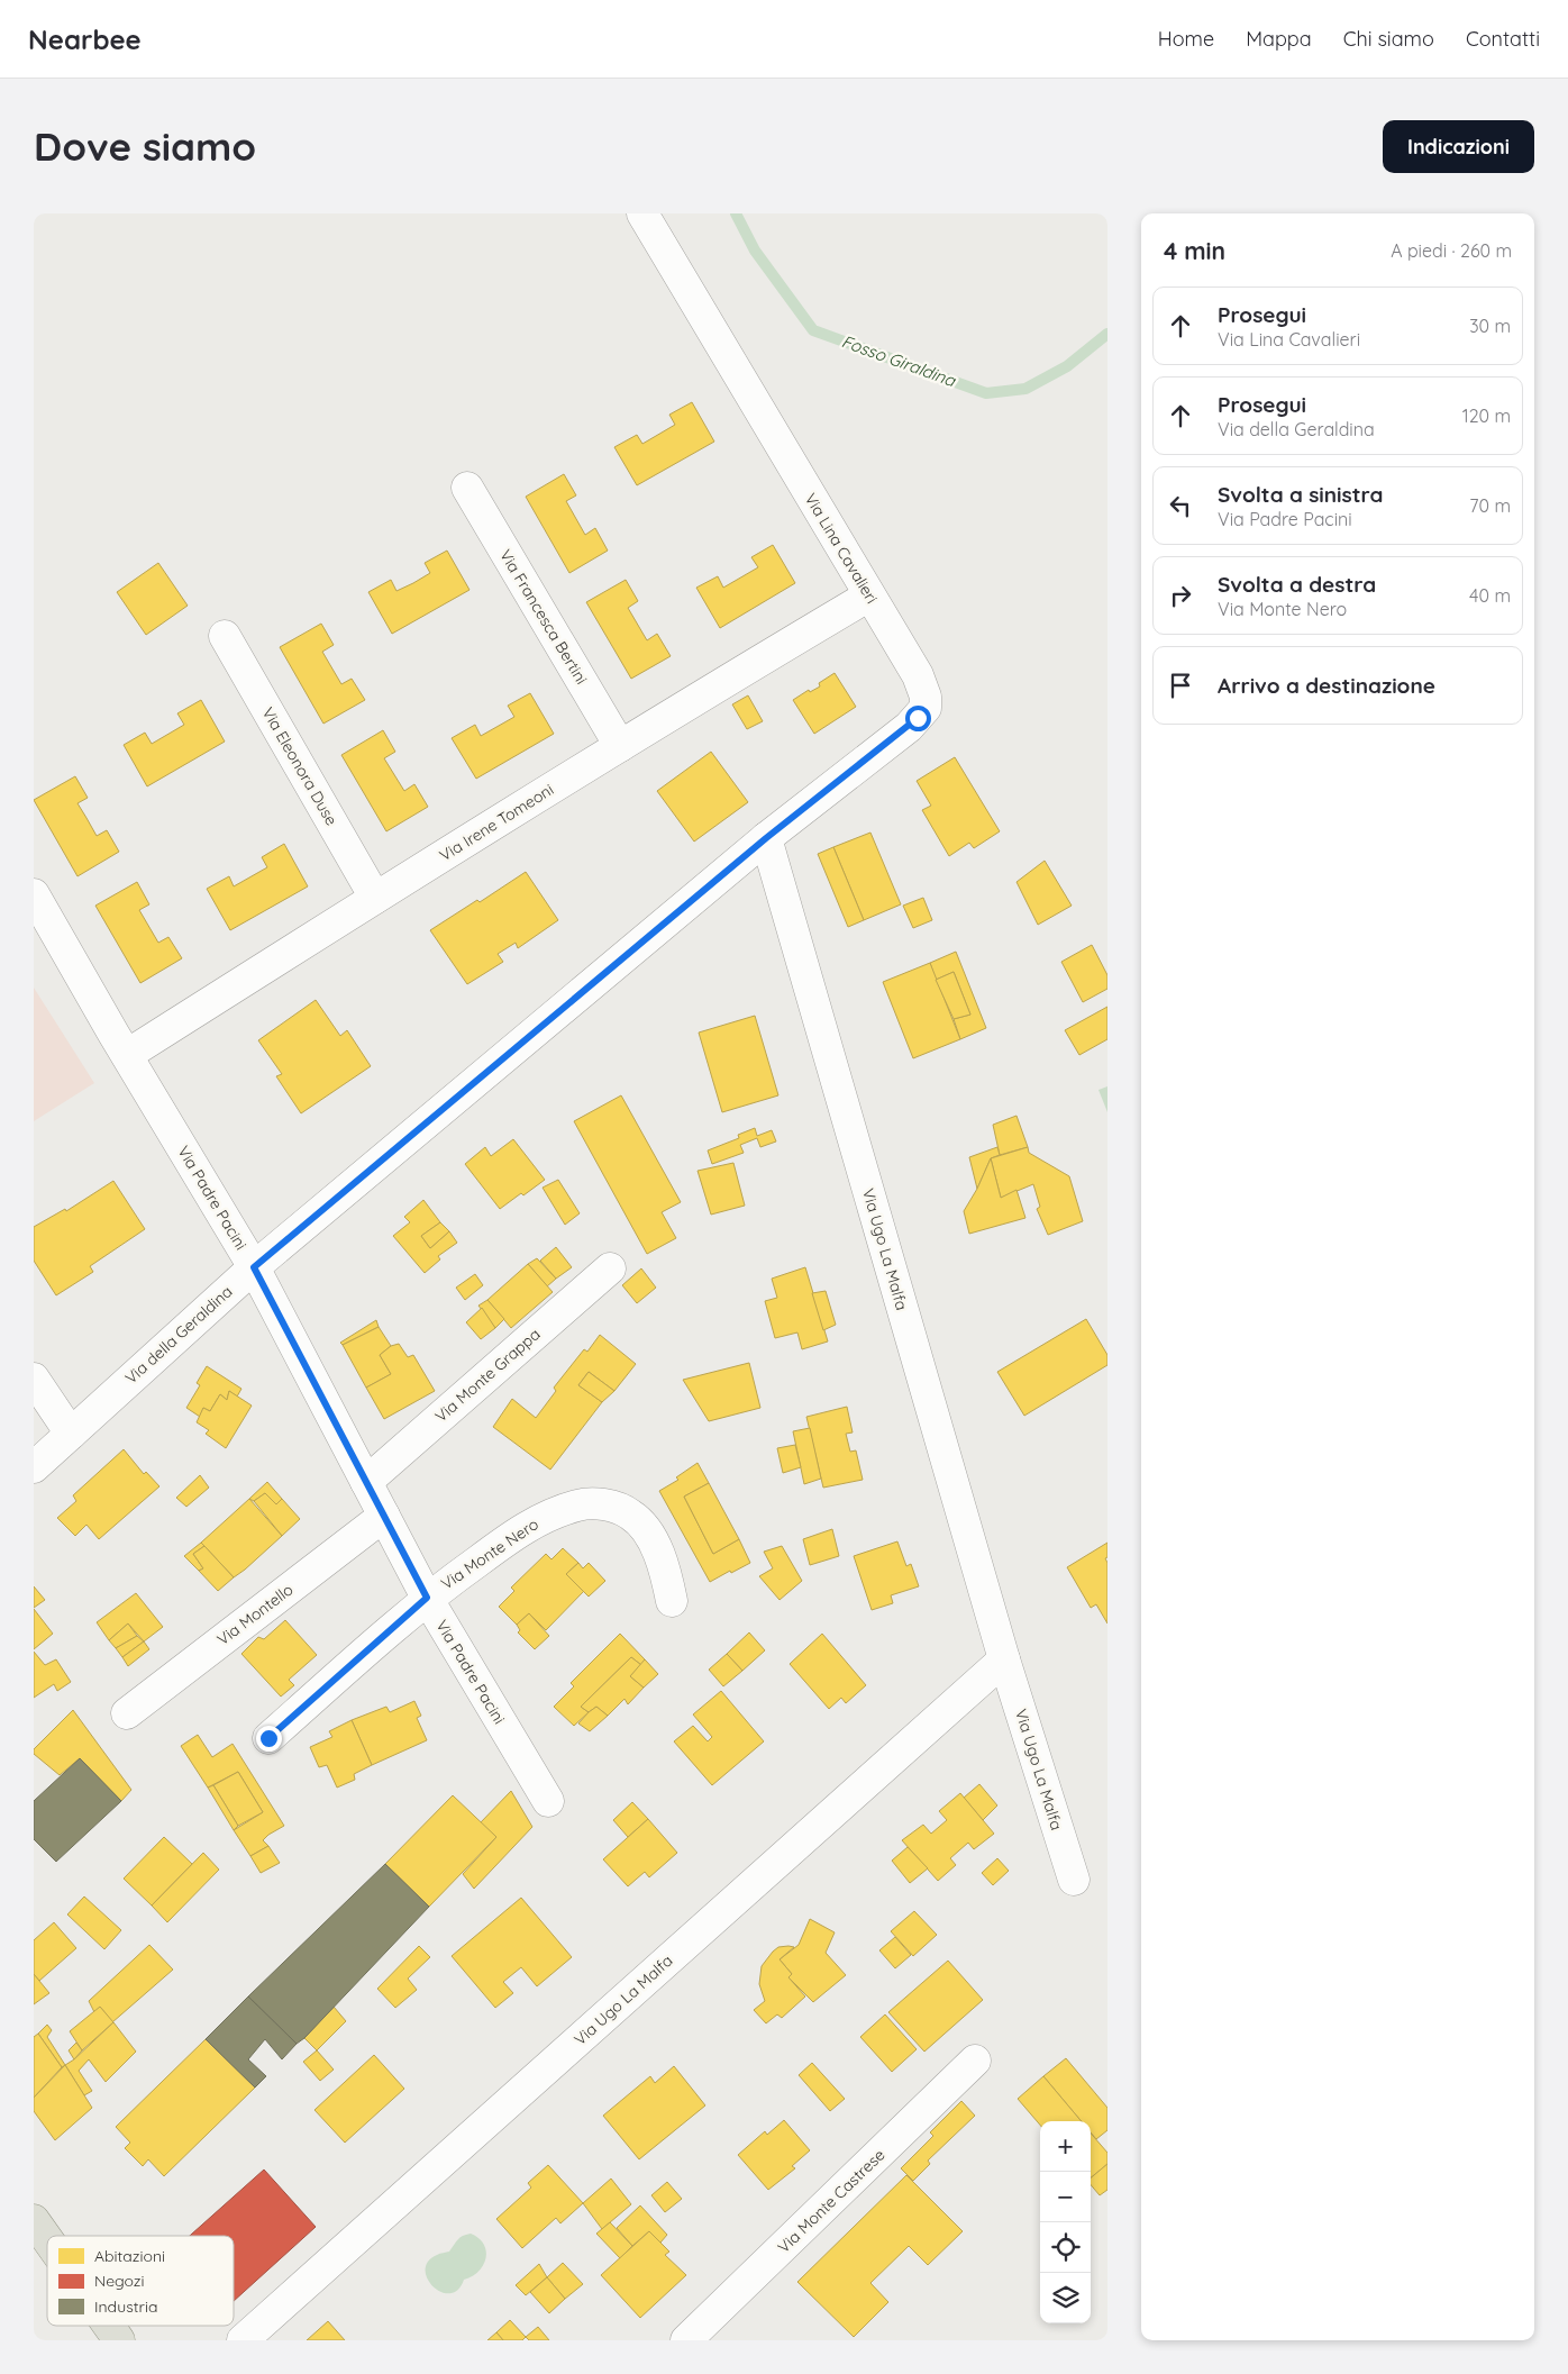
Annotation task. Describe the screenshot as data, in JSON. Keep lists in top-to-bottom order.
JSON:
{
  "streets": {
    "street": [
      "Via Lina Cavalieri",
      "Via Francesca Bertini",
      "Via Eleonora Duse",
      "Via Irene Tomeoni",
      "Via Padre Pacini",
      "Via Ugo La Malfa",
      "Via della Geraldina",
      "Via Monte Grappa",
      "Via Monte Nero",
      "Via Montello",
      "Via Monte Castrese"
    ]
  },
  "crossings": [
    ["Via Lina Cavalieri", "Via Irene Tomeoni"],
    ["Via Lina Cavalieri", "Via Ugo La Malfa"],
    ["Via Lina Cavalieri", "Via della Geraldina"],
    ["Via Francesca Bertini", "Via Irene Tomeoni"],
    ["Via Eleonora Duse", "Via Irene Tomeoni"],
    ["Via Irene Tomeoni", "Via Padre Pacini"],
    ["Via Padre Pacini", "Via della Geraldina"],
    ["Via Padre Pacini", "Via Monte Grappa"],
    ["Via Padre Pacini", "Via Monte Nero"],
    ["Via Padre Pacini", "Via Montello"],
    ["Via Ugo La Malfa", "Via della Geraldina"]
  ],
  "water": ["Fosso Giraldina"],
  "legend": ["Abitazioni", "Negozi", "Industria"],
  "page": {
    "header": "Nearbee",
    "nav": [
      "Home",
      "Mappa",
      "Chi siamo",
      "Contatti"
    ],
    "buttons": "Indicazioni",
    "title": "Dove siamo",
    "heading": ["4 min", "A piedi · 260 m"],
    "list": [
      ["Prosegui", "Via Lina Cavalieri", "30 m"],
      ["Prosegui", "Via della Geraldina", "120 m"],
      ["Svolta a sinistra", "Via Padre Pacini", "70 m"],
      ["Svolta a destra", "Via Monte Nero", "40 m"],
      "Arrivo a destinazione"
    ],
    "map_buttons": ["+", "−"]
  }
}
